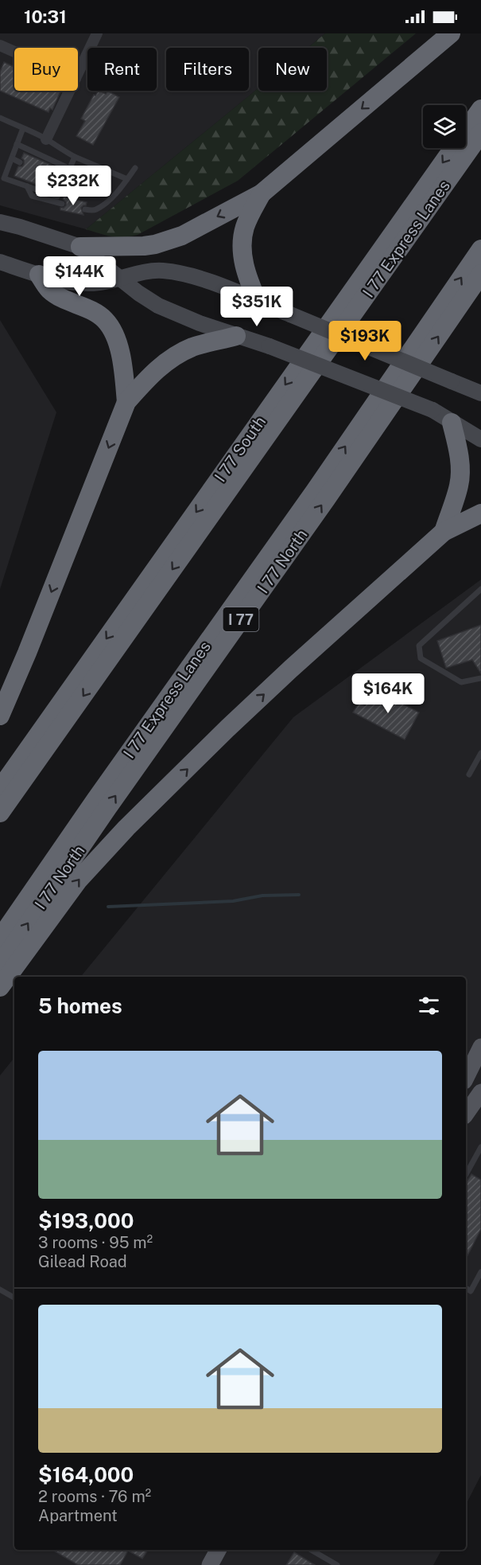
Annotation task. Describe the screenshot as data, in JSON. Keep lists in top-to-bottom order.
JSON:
{
  "streets": {
    "highway": [
      "I 77 Express Lanes",
      "I 77 South",
      "I 77 North",
      "I 77"
    ]
  },
  "page": {
    "status": "10:31",
    "chip": [
      "Buy",
      "Rent",
      "Filters",
      "New"
    ],
    "price": [
      "$232K",
      "$144K",
      "$351K",
      "$193K",
      "$164K"
    ],
    "heading": "5 homes",
    "list": [
      {
        "name": "$193,000",
        "note": "3 rooms · 95 m² · Gilead Road"
      },
      {
        "name": "$164,000",
        "note": "2 rooms · 76 m² · Apartment"
      }
    ]
  }
}
